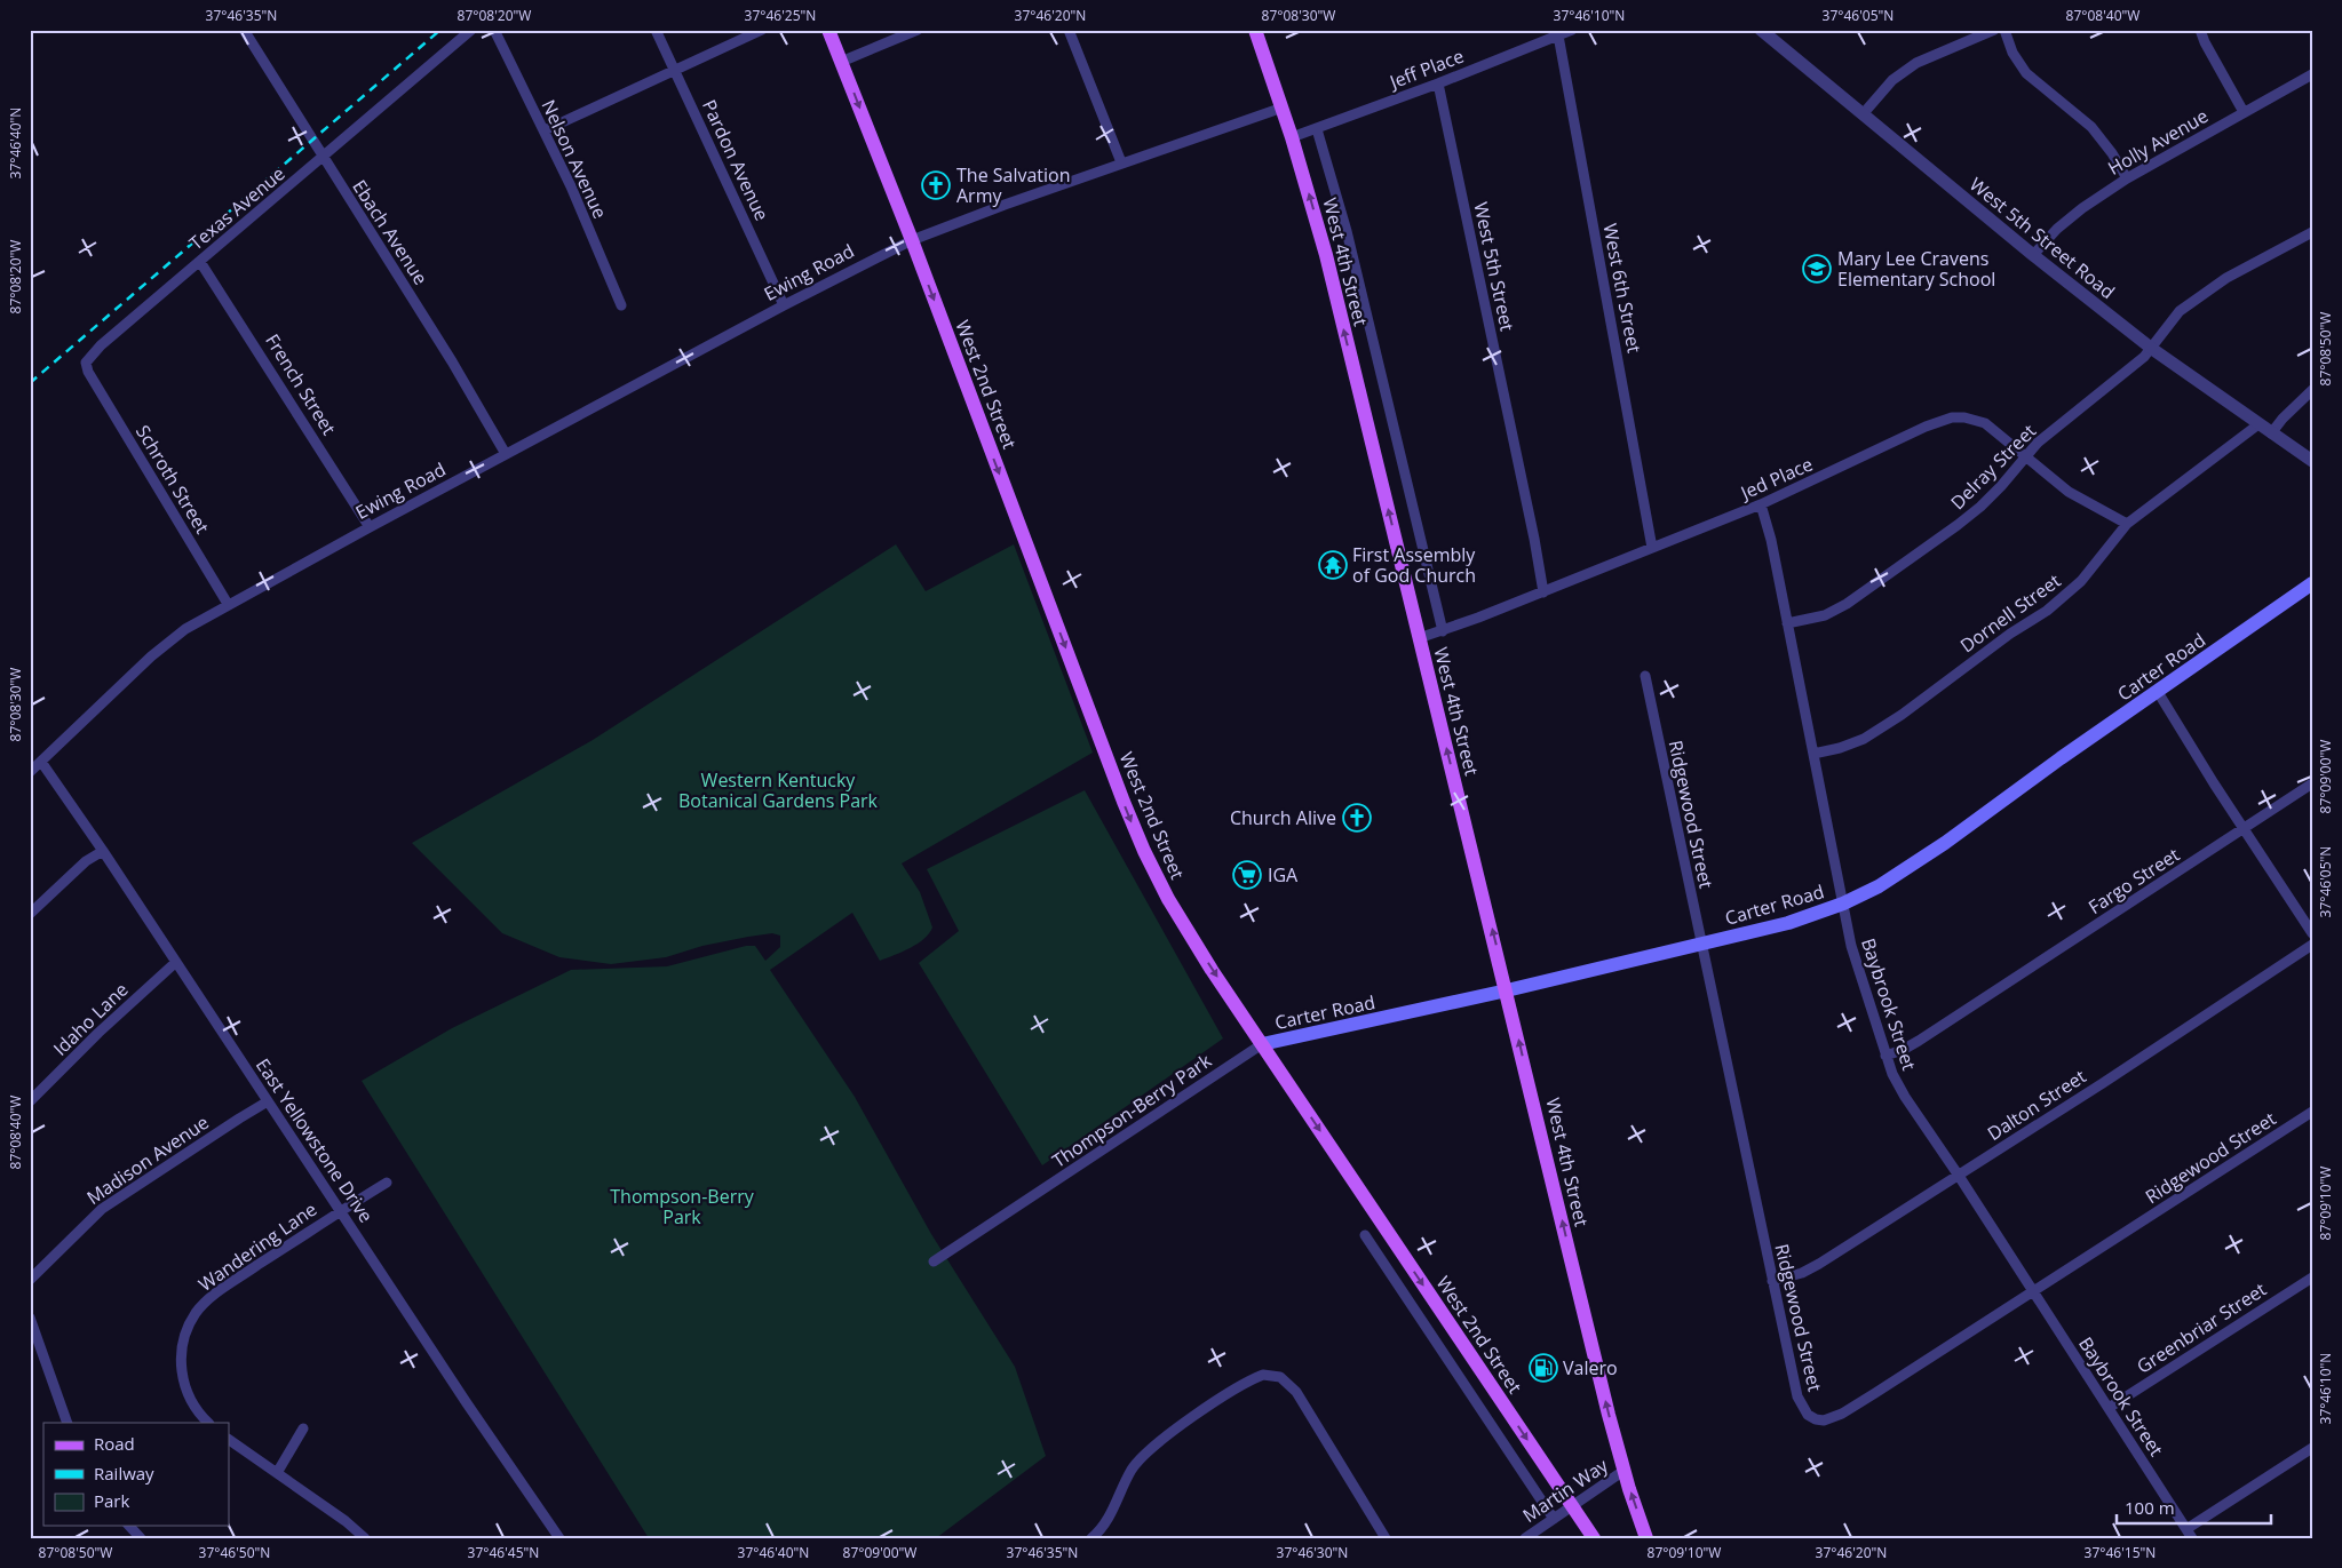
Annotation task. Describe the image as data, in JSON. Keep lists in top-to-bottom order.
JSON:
{
  "streets": {
    "main road": ["West 4th Street", "West 2nd Street", "Carter Road"],
    "street": [
      "Jeff Place",
      "Holly Avenue",
      "Nelson Avenue",
      "Pardon Avenue",
      "Texas Avenue",
      "Ebach Avenue",
      "West 5th Street Road",
      "West 5th Street",
      "Ewing Road",
      "West 6th Street",
      "French Street",
      "Delray Street",
      "Jed Place",
      "Schroth Street",
      "Dornell Street",
      "Ridgewood Street",
      "Fargo Street",
      "Baybrook Street",
      "Idaho Lane",
      "Dalton Street",
      "Thompson-Berry Park",
      "East Yellowstone Drive",
      "Madison Avenue",
      "Wandering Lane",
      "Greenbriar Street",
      "Martin Way"
    ]
  },
  "crossings": [
    ["Jeff Place", "West 4th Street"],
    ["Jeff Place", "West 5th Street"],
    ["Jeff Place", "West 6th Street"],
    ["Holly Avenue", "West 5th Street Road"],
    ["Pardon Avenue", "Ewing Road"],
    ["Texas Avenue", "Ebach Avenue"],
    ["Texas Avenue", "French Street"],
    ["Texas Avenue", "Schroth Street"],
    ["Ebach Avenue", "Ewing Road"],
    ["West 5th Street Road", "Delray Street"],
    ["West 5th Street Road", "Dornell Street"],
    ["West 4th Street", "Ewing Road"],
    ["West 4th Street", "Jed Place"],
    ["West 4th Street", "Carter Road"],
    ["West 4th Street", "Martin Way"],
    ["West 5th Street", "Jed Place"],
    ["Ewing Road", "French Street"],
    ["Ewing Road", "West 2nd Street"],
    ["Ewing Road", "Schroth Street"],
    ["Ewing Road", "East Yellowstone Drive"],
    ["West 6th Street", "Jed Place"],
    ["West 2nd Street", "Carter Road"],
    ["West 2nd Street", "Thompson-Berry Park"],
    ["West 2nd Street", "Martin Way"],
    ["Delray Street", "Jed Place"],
    ["Delray Street", "Baybrook Street"],
    ["Jed Place", "Dornell Street"],
    ["Jed Place", "Baybrook Street"],
    ["Dornell Street", "Baybrook Street"],
    ["Carter Road", "Ridgewood Street"],
    ["Carter Road", "Baybrook Street"],
    ["Carter Road", "Thompson-Berry Park"],
    ["Ridgewood Street", "Baybrook Street"],
    ["Ridgewood Street", "Dalton Street"],
    ["Fargo Street", "Baybrook Street"],
    ["Baybrook Street", "Dalton Street"],
    ["Baybrook Street", "Greenbriar Street"],
    ["Idaho Lane", "East Yellowstone Drive"],
    ["East Yellowstone Drive", "Madison Avenue"],
    ["East Yellowstone Drive", "Wandering Lane"]
  ],
  "one_way": ["West 4th Street", "West 2nd Street"],
  "parks": ["Western Kentucky Botanical Gardens Park", "Thompson-Berry Park"],
  "places": {
    "church": ["The Salvation Army", "Church Alive"],
    "school or university": ["Mary Lee Cravens Elementary School"],
    "temple": ["First Assembly of God Church"],
    "supermarket": ["IGA"],
    "fuel station": ["Valero"]
  },
  "legend": ["Road", "Railway", "Park"],
  "scale_bar": "100 m",
  "coordinates": [
    "37°46'35\"N",
    "87°08'20\"W",
    "37°46'25\"N",
    "37°46'20\"N",
    "87°08'30\"W",
    "37°46'10\"N",
    "37°46'05\"N",
    "87°08'40\"W",
    "37°46'40\"N",
    "87°08'50\"W",
    "87°09'00\"W",
    "87°09'10\"W",
    "37°46'50\"N",
    "37°46'45\"N",
    "37°46'30\"N",
    "37°46'15\"N"
  ]
}
